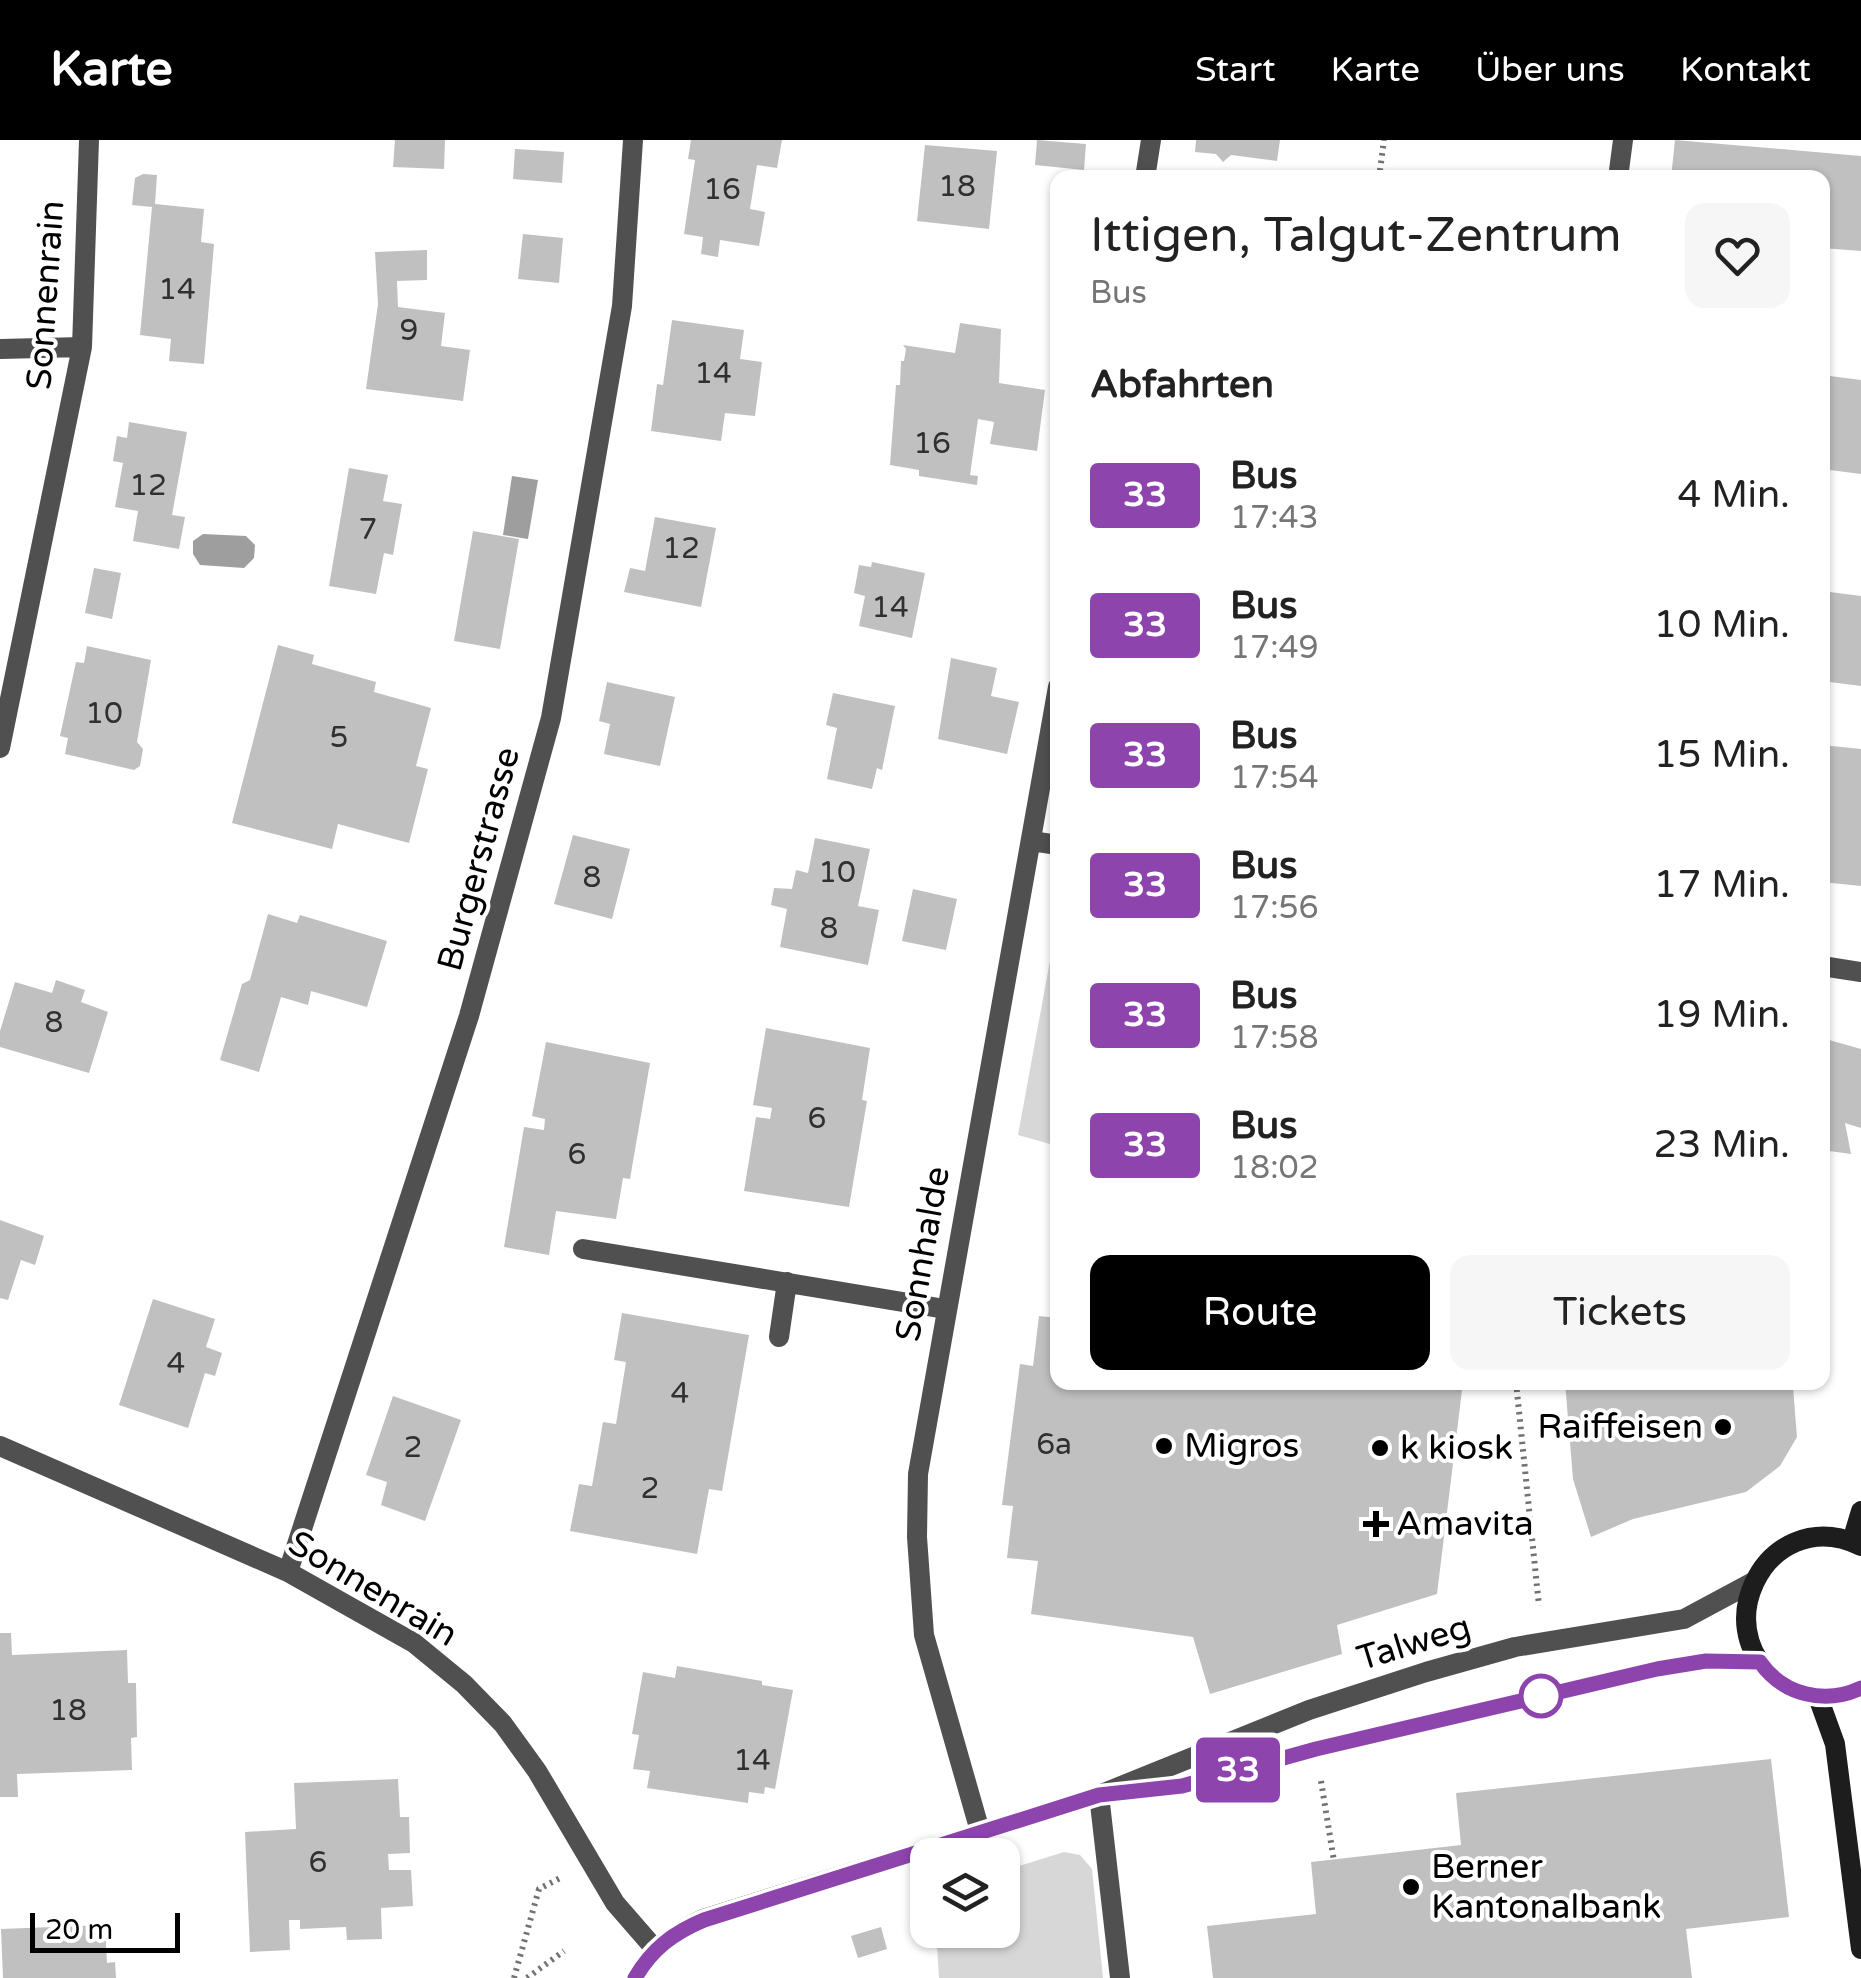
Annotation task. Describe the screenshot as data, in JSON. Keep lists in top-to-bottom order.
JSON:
{
  "streets": {
    "street": [
      "Sonnenrain",
      "Burgerstrasse",
      "Sonnhalde",
      "Talweg"
    ]
  },
  "crossings": [
    ["Sonnenrain", "Burgerstrasse"],
    ["Sonnenrain", "Talweg"],
    ["Sonnhalde", "Talweg"]
  ],
  "places": {
    "other": [
      "Raiffeisen",
      "Migros",
      "k kiosk",
      "Berner Kantonalbank"
    ],
    "health": ["Amavita"]
  },
  "lines": ["bus line 33"],
  "house_numbers": [
    "18",
    "16",
    "14",
    "9",
    "14",
    "16",
    "12",
    "7",
    "12",
    "14",
    "10",
    "5",
    "10",
    "8",
    "8",
    "8",
    "6",
    "6",
    "4",
    "4",
    "6a",
    "2",
    "2",
    "18",
    "14",
    "6"
  ],
  "scale_bar": "20 m",
  "page": {
    "header": "Karte",
    "nav": [
      "Start",
      "Karte",
      "Über uns",
      "Kontakt"
    ],
    "on_map": "33",
    "heading": [
      ["Ittigen, Talgut-Zentrum", "Bus"],
      "Abfahrten"
    ],
    "list": [
      {
        "mark": "33",
        "name": "Bus",
        "note": "17:43",
        "value": "4 Min."
      },
      {
        "mark": "33",
        "name": "Bus",
        "note": "17:49",
        "value": "10 Min."
      },
      {
        "mark": "33",
        "name": "Bus",
        "note": "17:54",
        "value": "15 Min."
      },
      {
        "mark": "33",
        "name": "Bus",
        "note": "17:56",
        "value": "17 Min."
      },
      {
        "mark": "33",
        "name": "Bus",
        "note": "17:58",
        "value": "19 Min."
      },
      {
        "mark": "33",
        "name": "Bus",
        "note": "18:02",
        "value": "23 Min."
      }
    ],
    "buttons": ["Route", "Tickets"],
    "scale": "20 m"
  }
}
